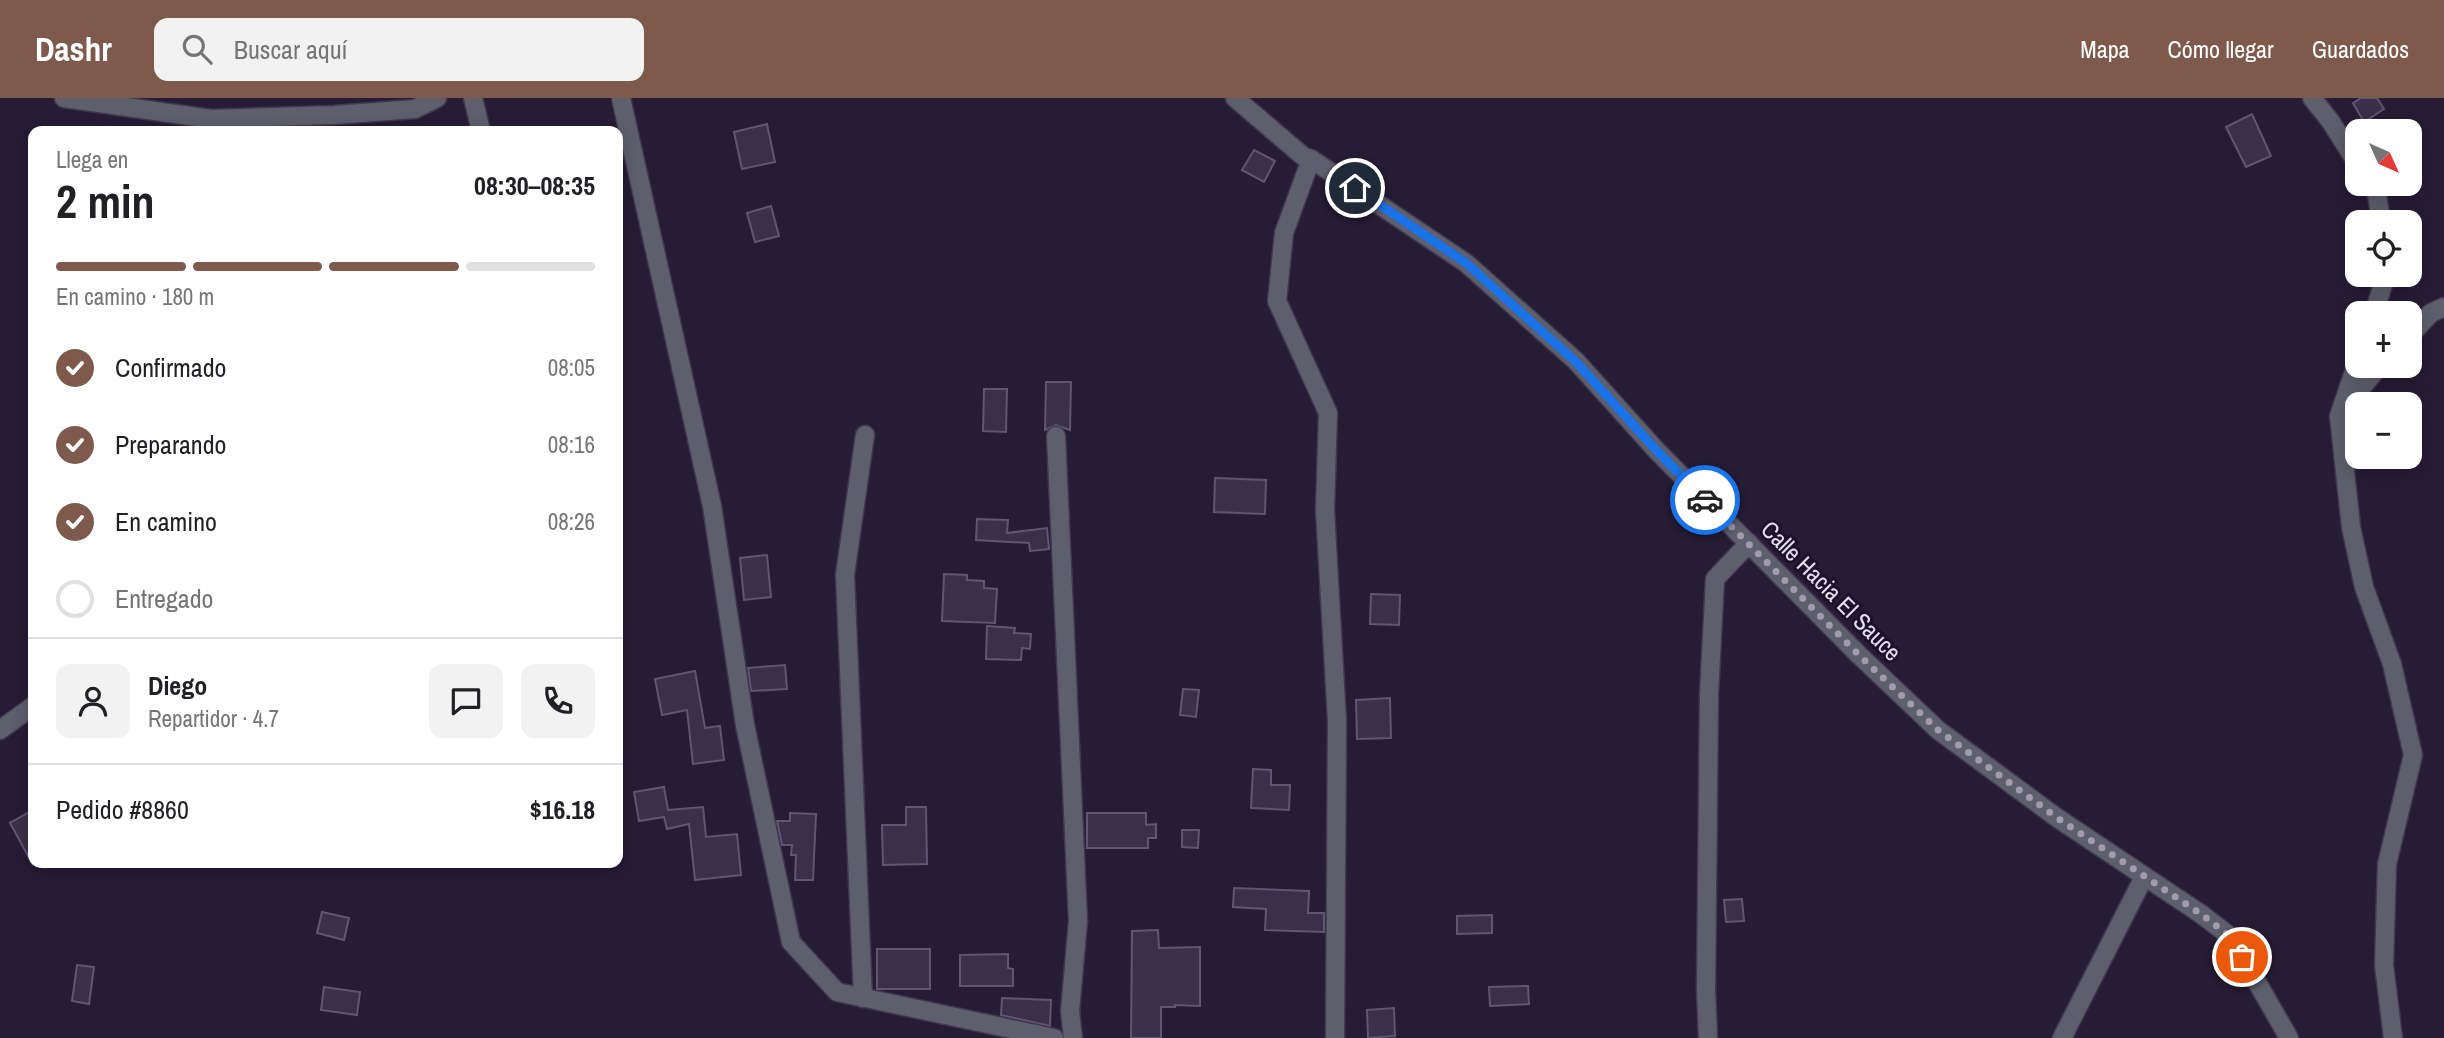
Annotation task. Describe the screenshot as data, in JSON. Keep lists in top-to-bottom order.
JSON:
{
  "streets": {
    "street": ["Calle Hacia El Sauce"]
  },
  "north": "bottom right",
  "page": {
    "header": "Dashr",
    "search": "Buscar aquí",
    "nav": ["Mapa", "Cómo llegar", "Guardados"],
    "map_buttons": ["+", "−"],
    "heading": ["2 min", "Llega en", "08:30–08:35"],
    "panel": [
      "Diego",
      "Repartidor · 4.7",
      "Pedido #8860",
      "$16.18"
    ],
    "bar": "En camino · 180 m",
    "list": [
      ["Confirmado", "08:05"],
      ["Preparando", "08:16"],
      ["En camino", "08:26"],
      "Entregado"
    ]
  }
}
